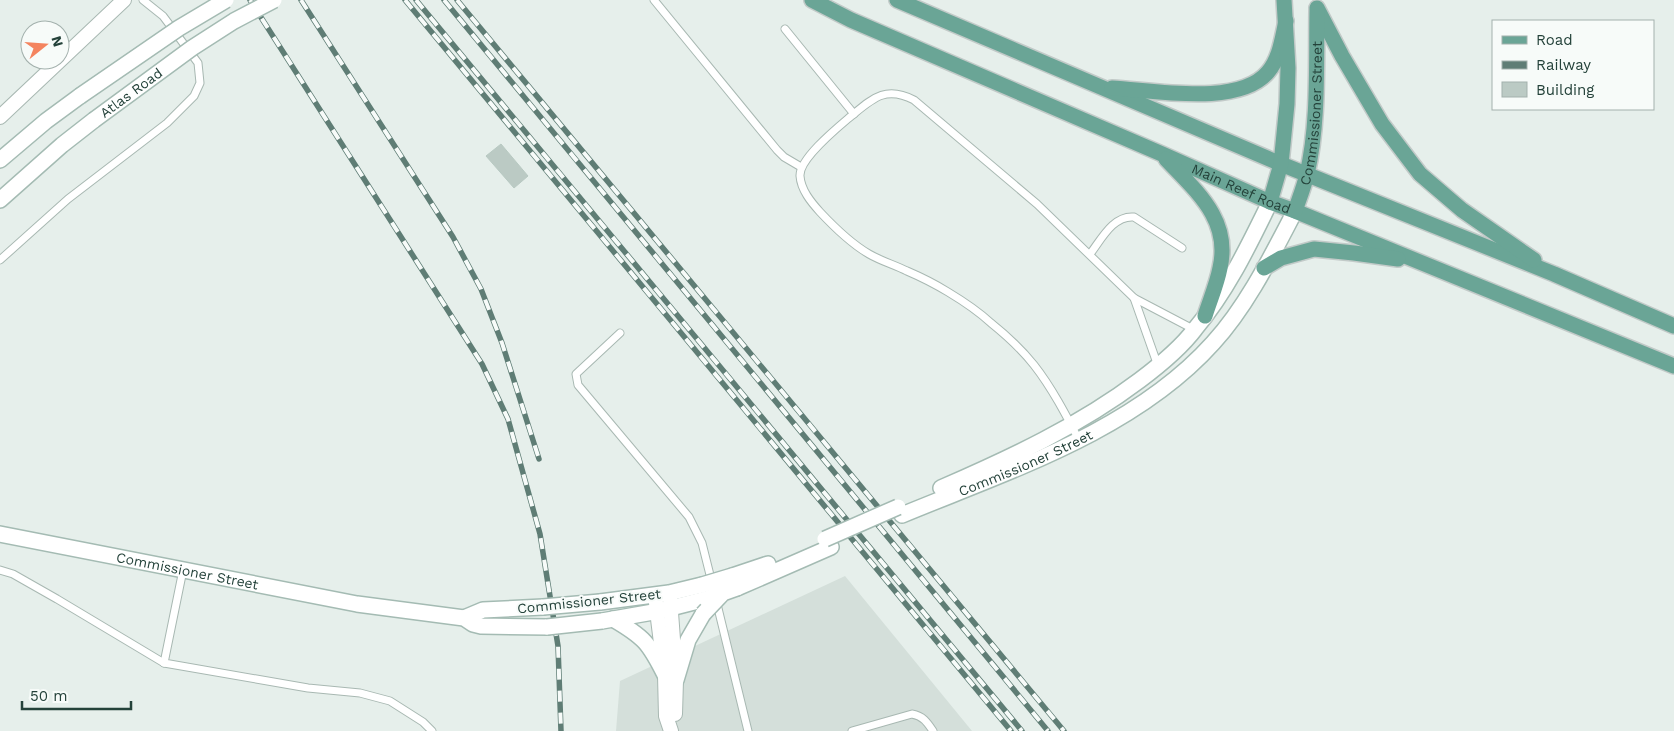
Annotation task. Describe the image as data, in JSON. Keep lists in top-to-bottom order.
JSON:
{
  "streets": {
    "main road": ["Atlas Road", "Commissioner Street", "Main Reef Road"]
  },
  "crossings": [
    ["Commissioner Street", "Main Reef Road"]
  ],
  "legend": ["Road", "Railway", "Building"],
  "scale_bar": "50 m",
  "north": "right"
}
